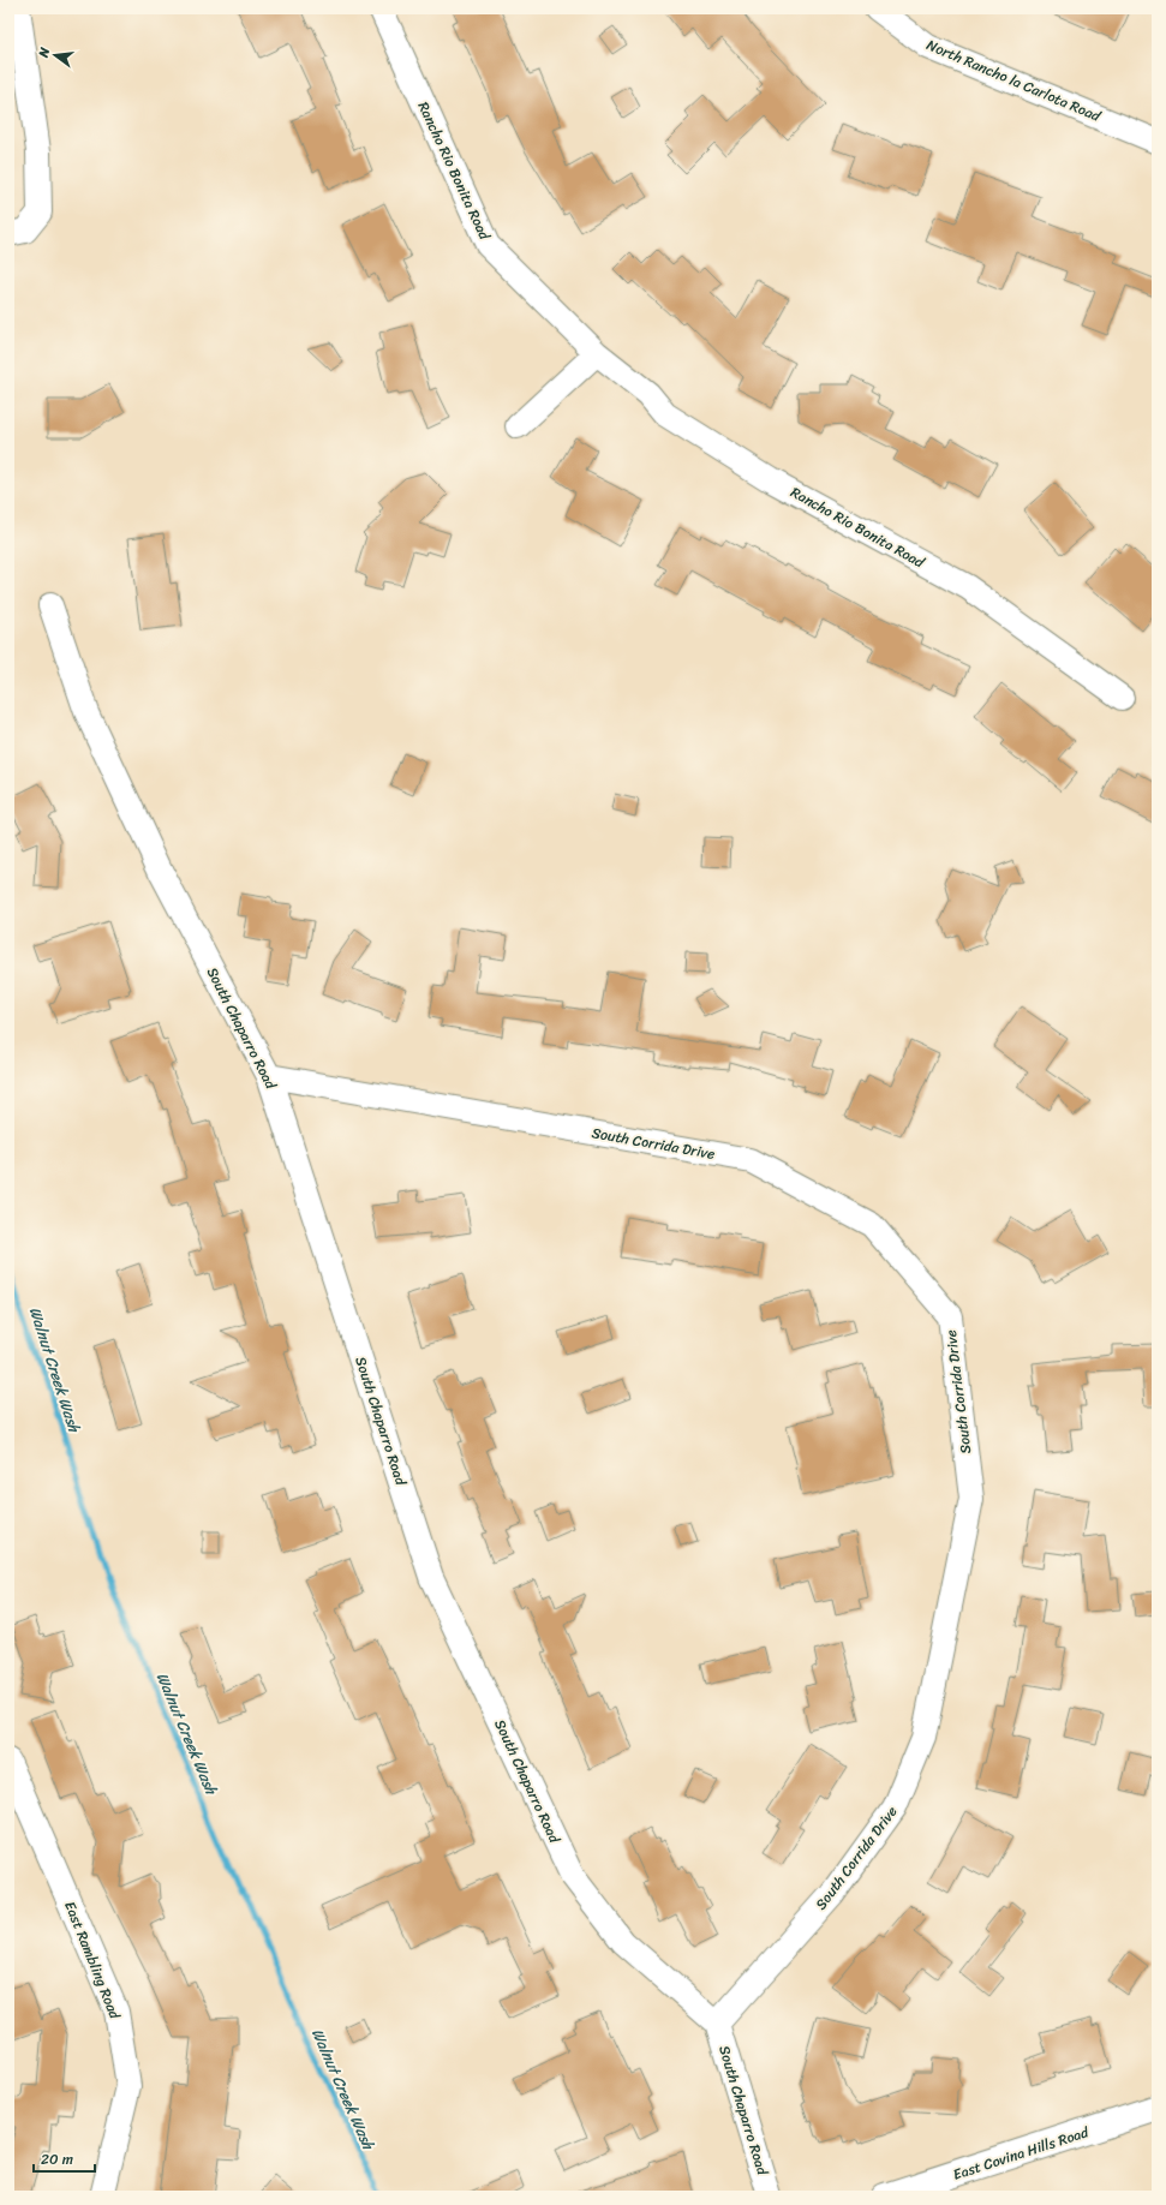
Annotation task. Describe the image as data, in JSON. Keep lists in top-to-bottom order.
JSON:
{
  "streets": {
    "street": [
      "North Rancho la Carlota Road",
      "Rancho Rio Bonita Road",
      "South Chaparro Road",
      "South Corrida Drive",
      "East Rambling Road",
      "East Covina Hills Road"
    ]
  },
  "crossings": [
    ["South Chaparro Road", "South Corrida Drive"]
  ],
  "water": ["Walnut Creek Wash"],
  "scale_bar": "20 m",
  "north": "left"
}
